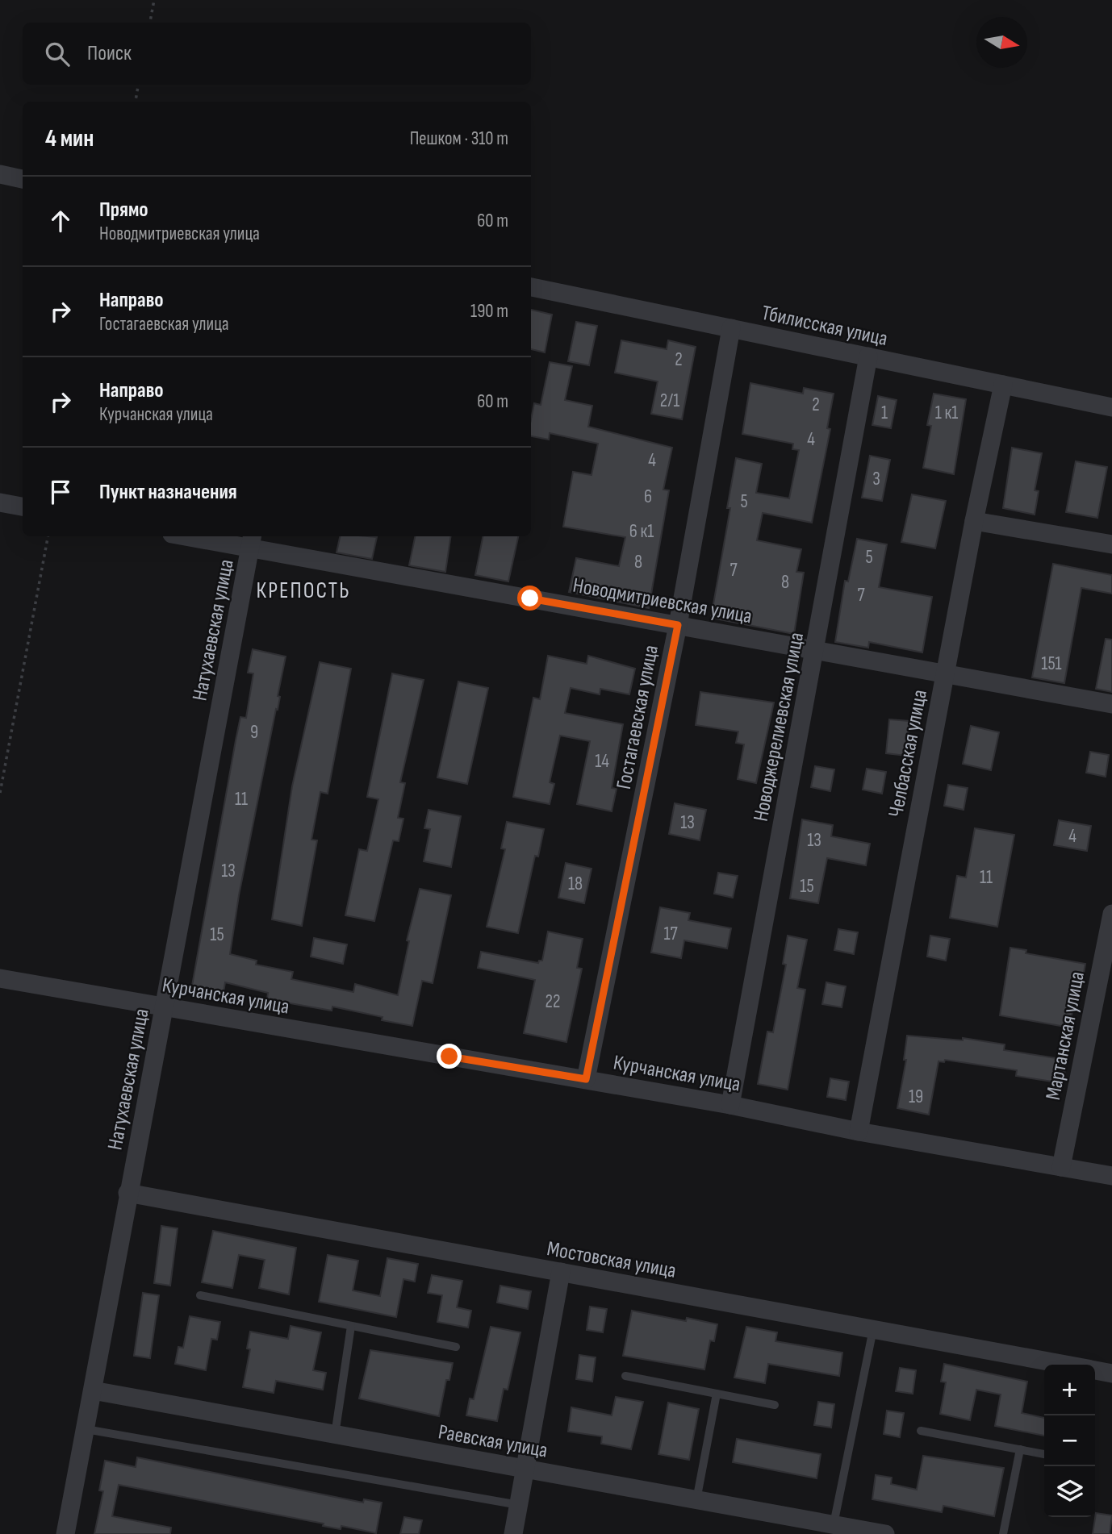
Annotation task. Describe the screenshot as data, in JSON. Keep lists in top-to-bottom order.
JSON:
{
  "streets": {
    "street": [
      "Тбилисская улица",
      "Новодмитриевская улица",
      "Натухаевская улица",
      "Гостагаевская улица",
      "Новоджерелиевская улица",
      "Челбасская улица",
      "Курчанская улица",
      "Мартанская улица",
      "Мостовская улица",
      "Раевская улица"
    ]
  },
  "crossings": [
    ["Тбилисская улица", "Гостагаевская улица"],
    ["Тбилисская улица", "Новоджерелиевская улица"],
    ["Тбилисская улица", "Челбасская улица"],
    ["Новодмитриевская улица", "Натухаевская улица"],
    ["Новодмитриевская улица", "Гостагаевская улица"],
    ["Новодмитриевская улица", "Новоджерелиевская улица"],
    ["Новодмитриевская улица", "Челбасская улица"],
    ["Натухаевская улица", "Курчанская улица"],
    ["Натухаевская улица", "Мостовская улица"],
    ["Натухаевская улица", "Раевская улица"],
    ["Гостагаевская улица", "Курчанская улица"],
    ["Новоджерелиевская улица", "Курчанская улица"],
    ["Челбасская улица", "Курчанская улица"],
    ["Курчанская улица", "Мартанская улица"]
  ],
  "districts": ["КРЕПОСТЬ"],
  "house_numbers": [
    "2",
    "2/1",
    "2",
    "1",
    "1 к1",
    "4",
    "4",
    "3",
    "6",
    "5",
    "6 к1",
    "5",
    "8",
    "7",
    "8",
    "7",
    "151",
    "9",
    "14",
    "11",
    "13",
    "4",
    "13",
    "13",
    "11",
    "18",
    "15",
    "17",
    "15",
    "22",
    "19"
  ],
  "north": "right",
  "page": {
    "search": "Поиск",
    "heading": ["4 мин", "Пешком · 310 m"],
    "list": [
      ["Прямо", "Новодмитриевская улица", "60 m"],
      ["Направо", "Гостагаевская улица", "190 m"],
      ["Направо", "Курчанская улица", "60 m"],
      "Пункт назначения"
    ],
    "map_buttons": ["+", "−"]
  }
}
